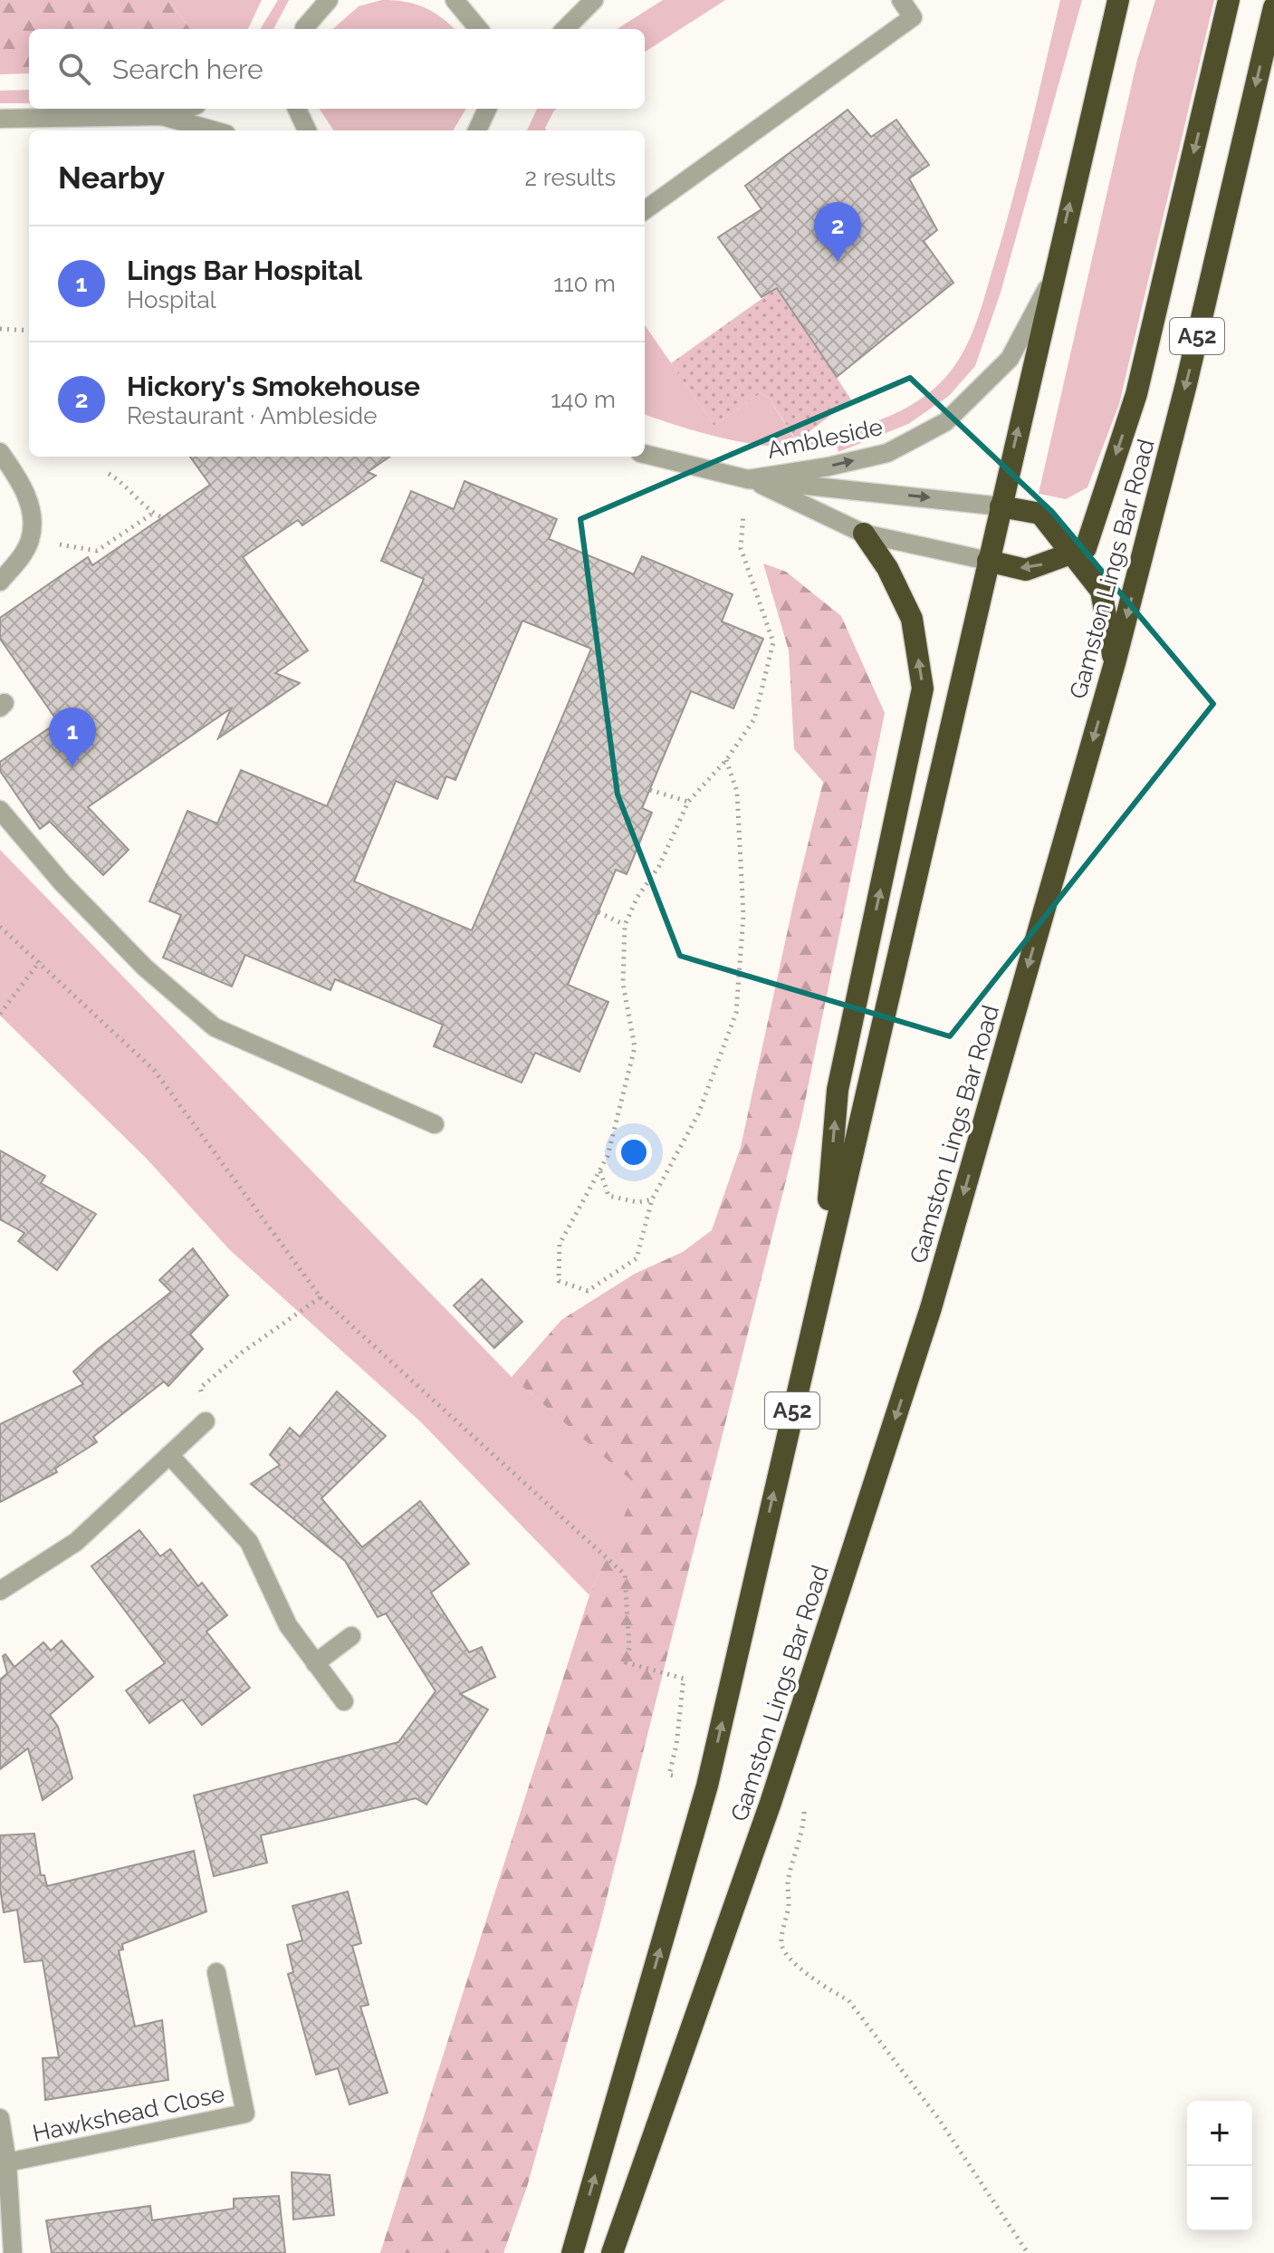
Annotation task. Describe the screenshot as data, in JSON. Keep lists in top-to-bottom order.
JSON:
{
  "streets": {
    "highway": ["A52", "Gamston Lings Bar Road"],
    "street": ["Ambleside", "Hawkshead Close"]
  },
  "crossings": [
    ["A52", "Ambleside"],
    ["A52", "Gamston Lings Bar Road"],
    ["Ambleside", "Gamston Lings Bar Road"]
  ],
  "one_way": ["Ambleside"],
  "page": {
    "search": "Search here",
    "heading": ["Nearby", "2 results"],
    "pins": ["2", "1"],
    "list": [
      {
        "mark": "1",
        "name": "Lings Bar Hospital",
        "note": "Hospital",
        "value": "110 m"
      },
      {
        "mark": "2",
        "name": "Hickory's Smokehouse",
        "note": "Restaurant · Ambleside",
        "value": "140 m"
      }
    ],
    "map_buttons": ["+", "−"]
  }
}
